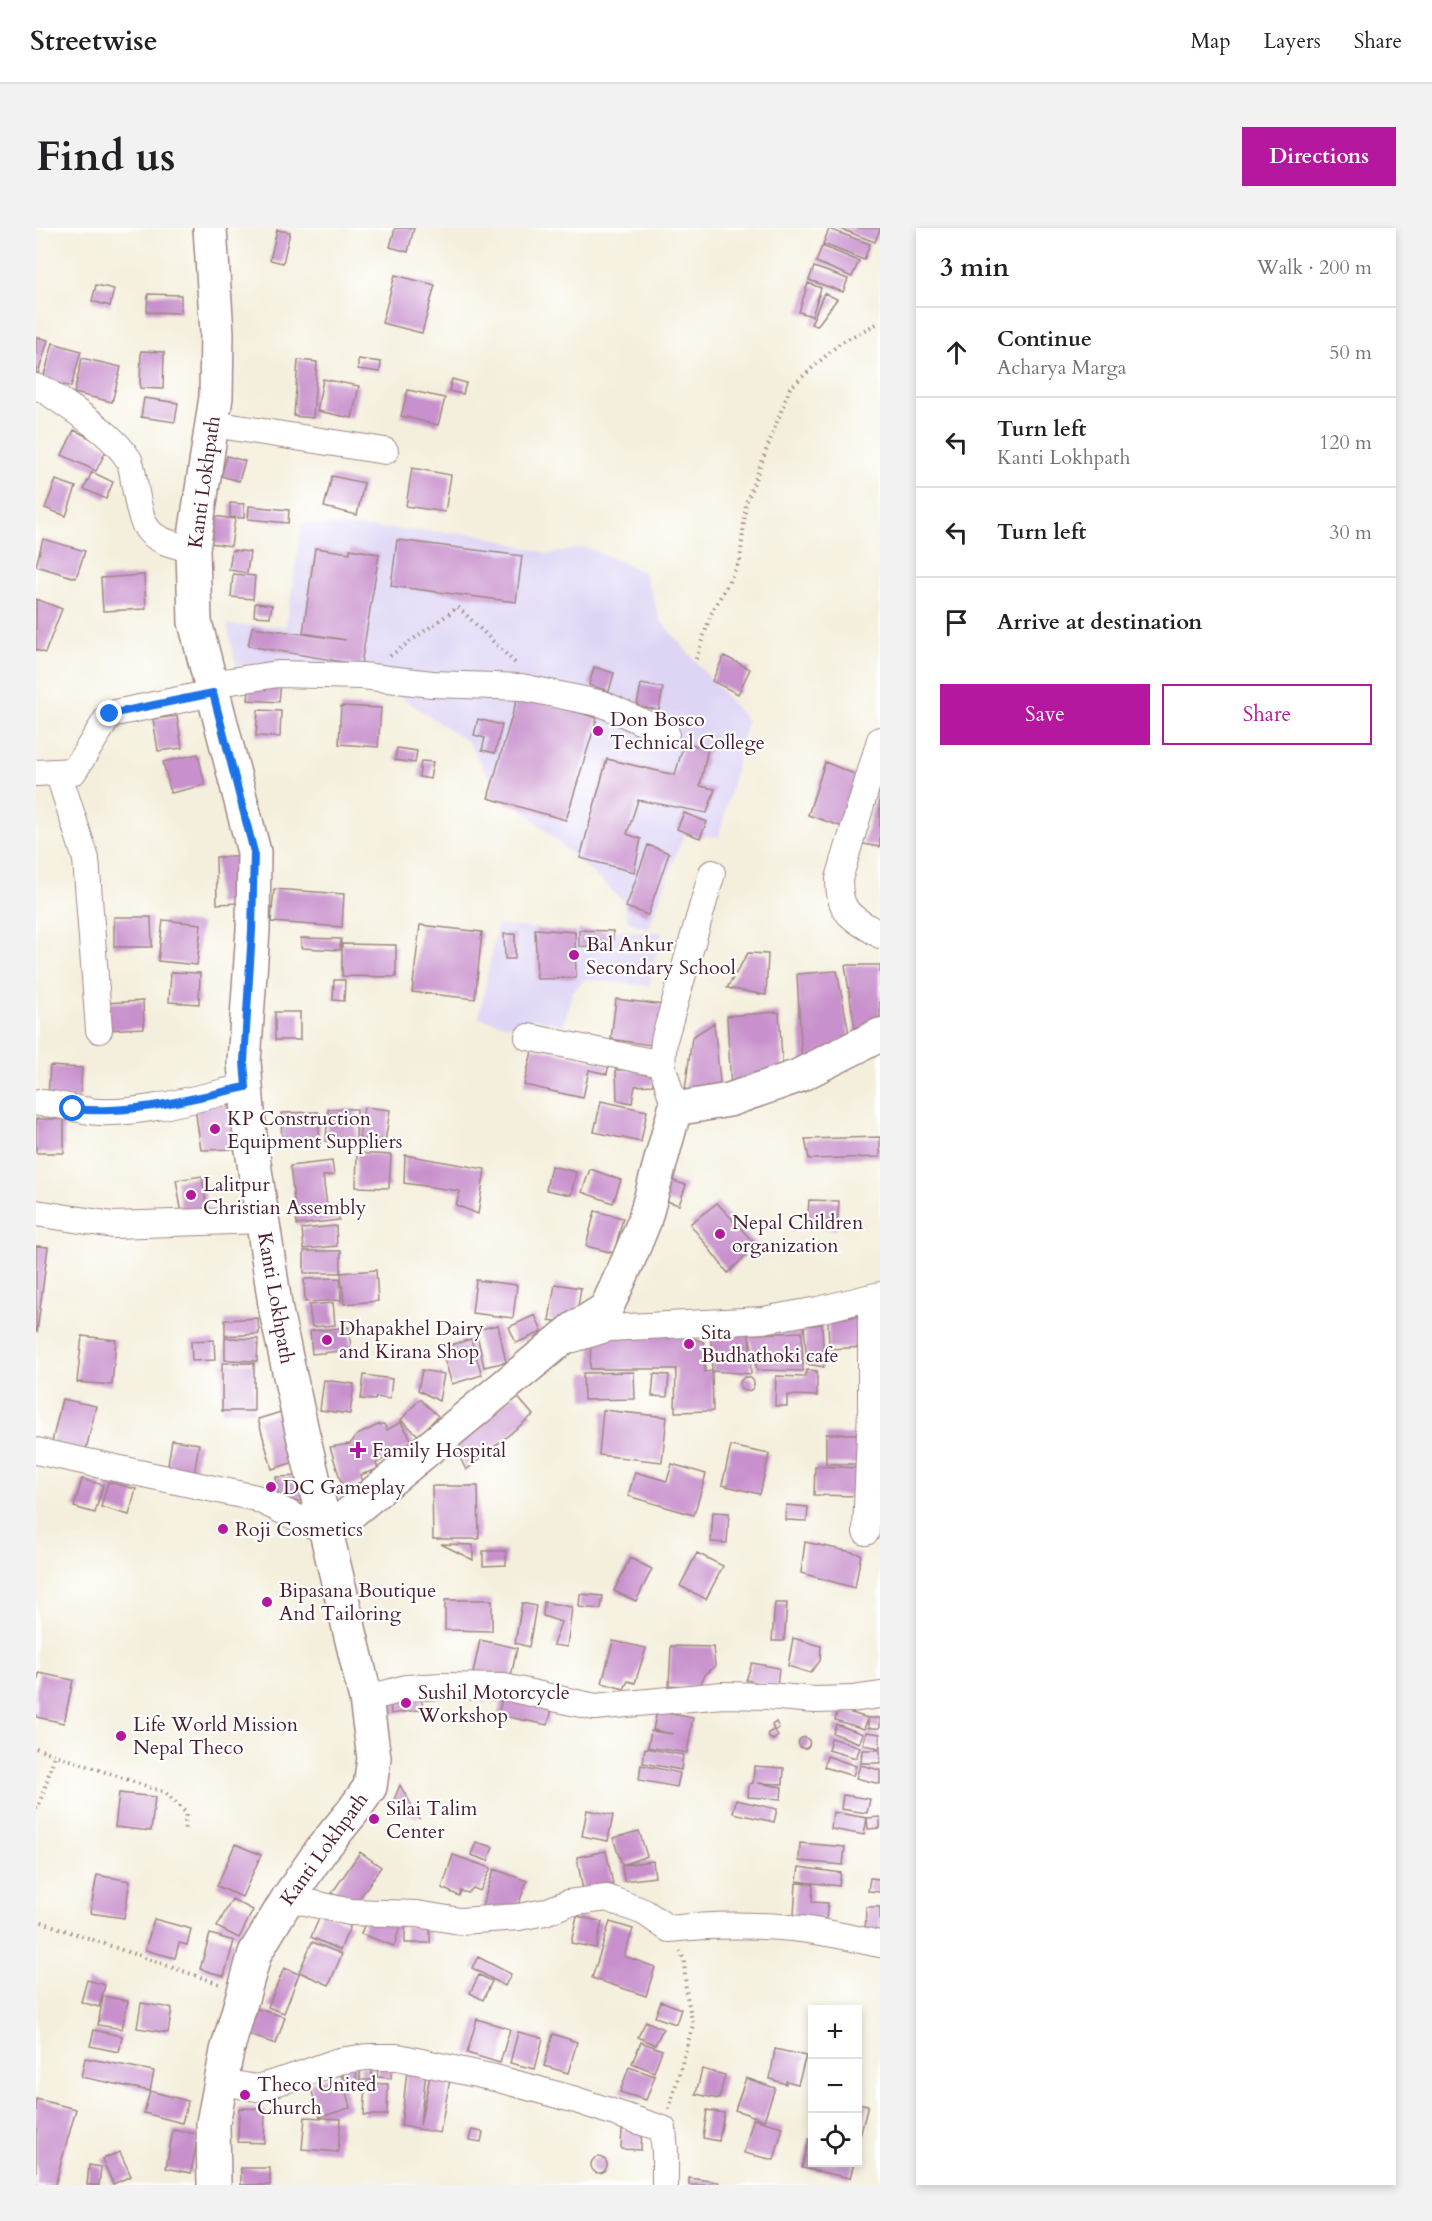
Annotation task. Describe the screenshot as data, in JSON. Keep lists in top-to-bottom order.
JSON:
{
  "streets": {
    "main road": ["Kanti Lokhpath"]
  },
  "places": {
    "other": [
      "Don Bosco Technical College",
      "Bal Ankur Secondary School",
      "KP Construction Equipment Suppliers",
      "Lalitpur Christian Assembly",
      "Nepal Children organization",
      "Dhapakhel Dairy and Kirana Shop",
      "Sita Budhathoki cafe",
      "DC Gameplay",
      "Roji Cosmetics",
      "Bipasana Boutique And Tailoring",
      "Sushil Motorcycle Workshop",
      "Life World Mission Nepal Theco",
      "Silai Talim Center",
      "Theco United Church"
    ],
    "health": ["Family Hospital"]
  },
  "page": {
    "header": "Streetwise",
    "nav": ["Map", "Layers", "Share"],
    "buttons": [
      "Directions",
      ["Save", "Share"]
    ],
    "title": "Find us",
    "heading": ["3 min", "Walk · 200 m"],
    "list": [
      ["Continue", "Acharya Marga", "50 m"],
      ["Turn left", "Kanti Lokhpath", "120 m"],
      ["Turn left", "30 m"],
      "Arrive at destination"
    ],
    "map_buttons": ["+", "−"]
  }
}
